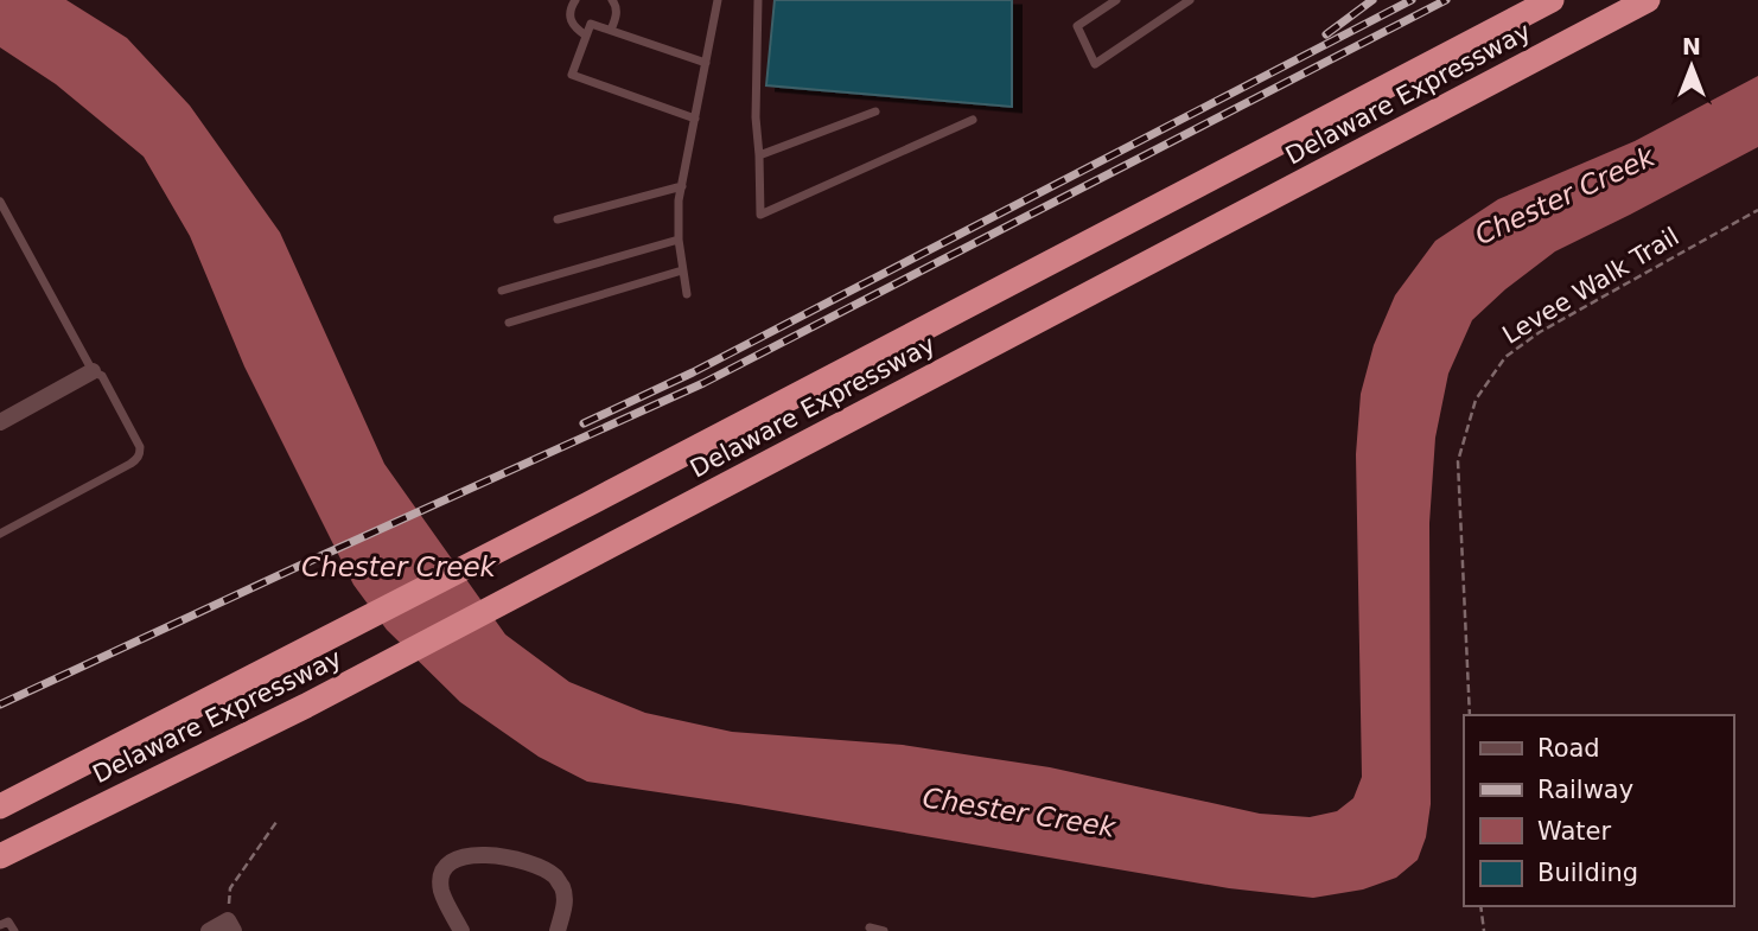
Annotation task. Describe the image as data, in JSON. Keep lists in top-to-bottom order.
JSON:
{
  "streets": {
    "highway": ["Delaware Expressway"],
    "path": ["Levee Walk Trail"]
  },
  "water": ["Chester Creek"],
  "legend": [
    "Road",
    "Railway",
    "Water",
    "Building"
  ],
  "north": "top"
}
